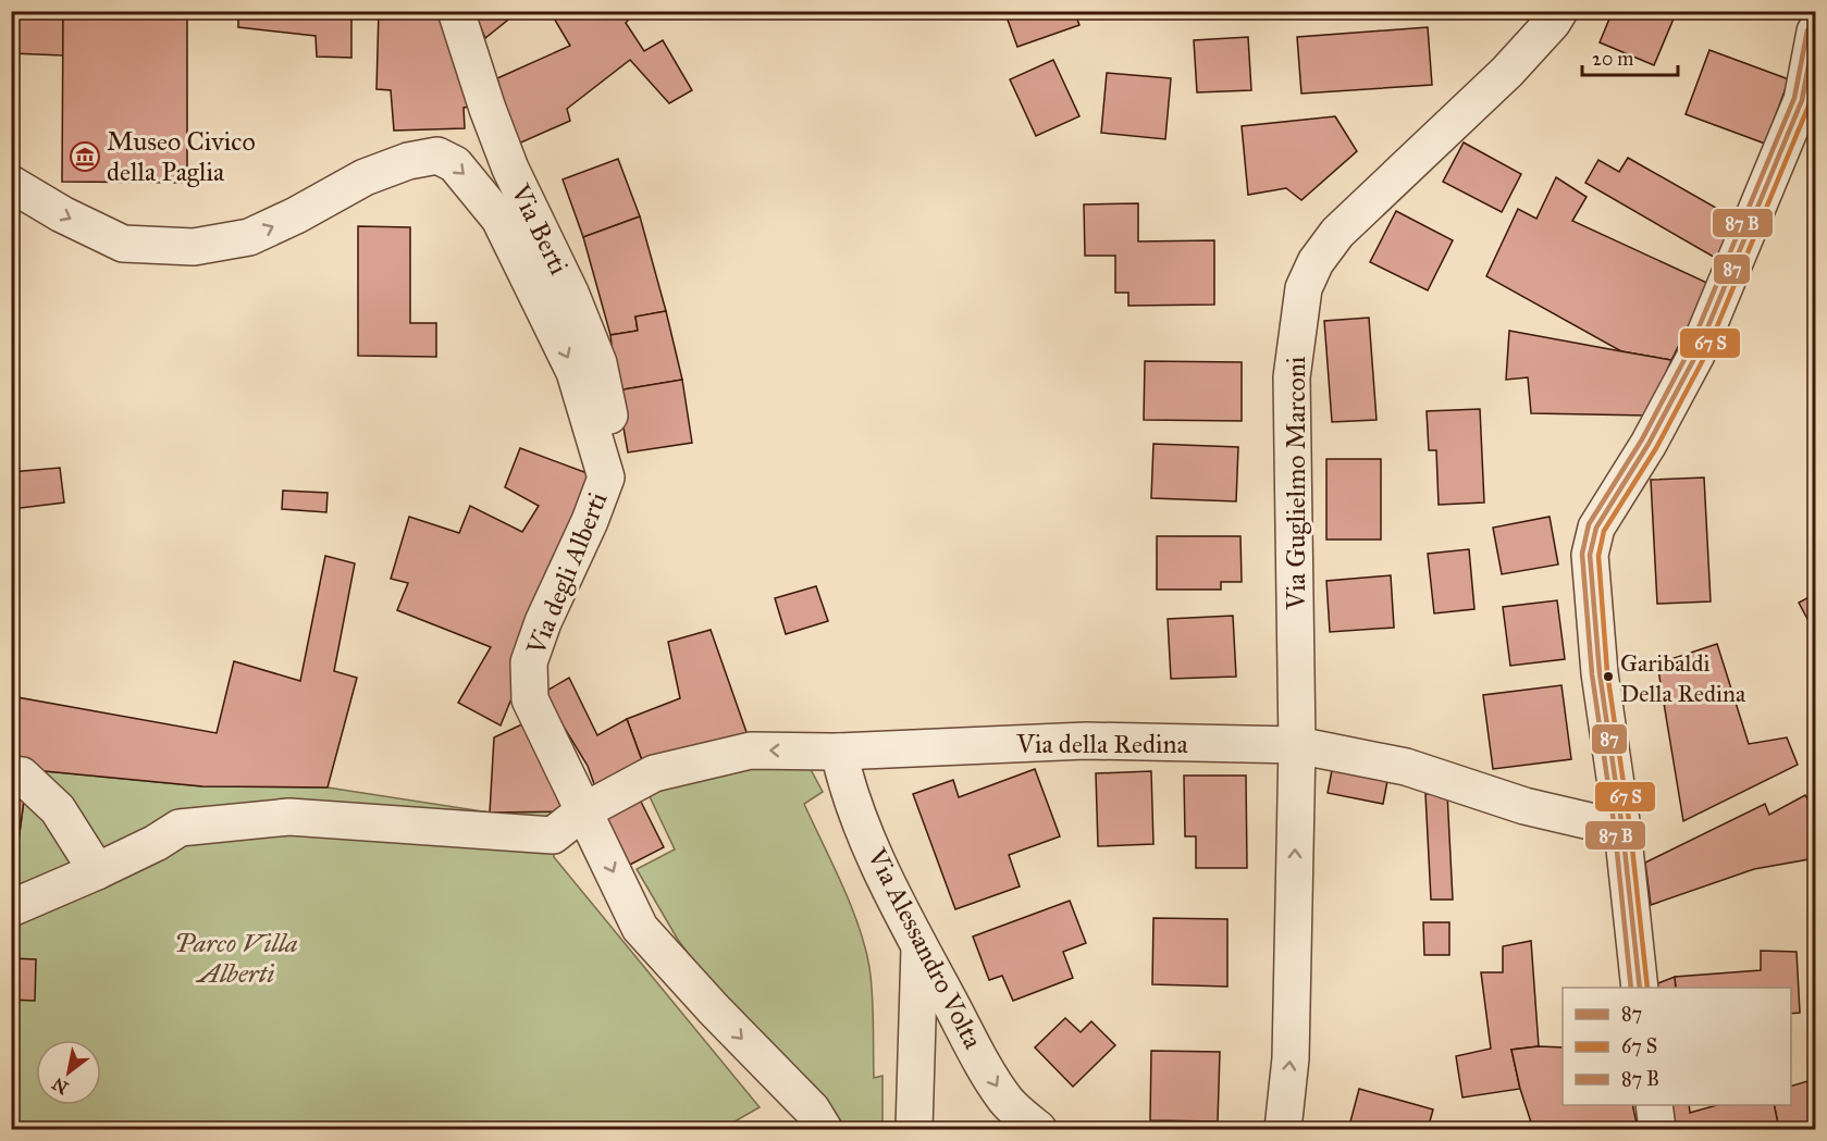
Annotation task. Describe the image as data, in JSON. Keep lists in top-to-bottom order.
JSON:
{
  "streets": {
    "street": [
      "Via Berti",
      "Via Guglielmo Marconi",
      "Via degli Alberti",
      "Via della Redina",
      "Via Alessandro Volta"
    ]
  },
  "crossings": [
    ["Via Berti", "Via degli Alberti"],
    ["Via Guglielmo Marconi", "Via della Redina"],
    ["Via degli Alberti", "Via della Redina"],
    ["Via della Redina", "Via Alessandro Volta"]
  ],
  "one_way": ["Via degli Alberti", "Via Alessandro Volta"],
  "parks": ["Parco Villa Alberti"],
  "places": {
    "museum": ["Museo Civico della Paglia"],
    "other": ["Garibaldi Della Redina"]
  },
  "lines": ["transit line 87"],
  "legend": ["87", "67 S", "87 B"],
  "scale_bar": "20 m",
  "north": "bottom left"
}
